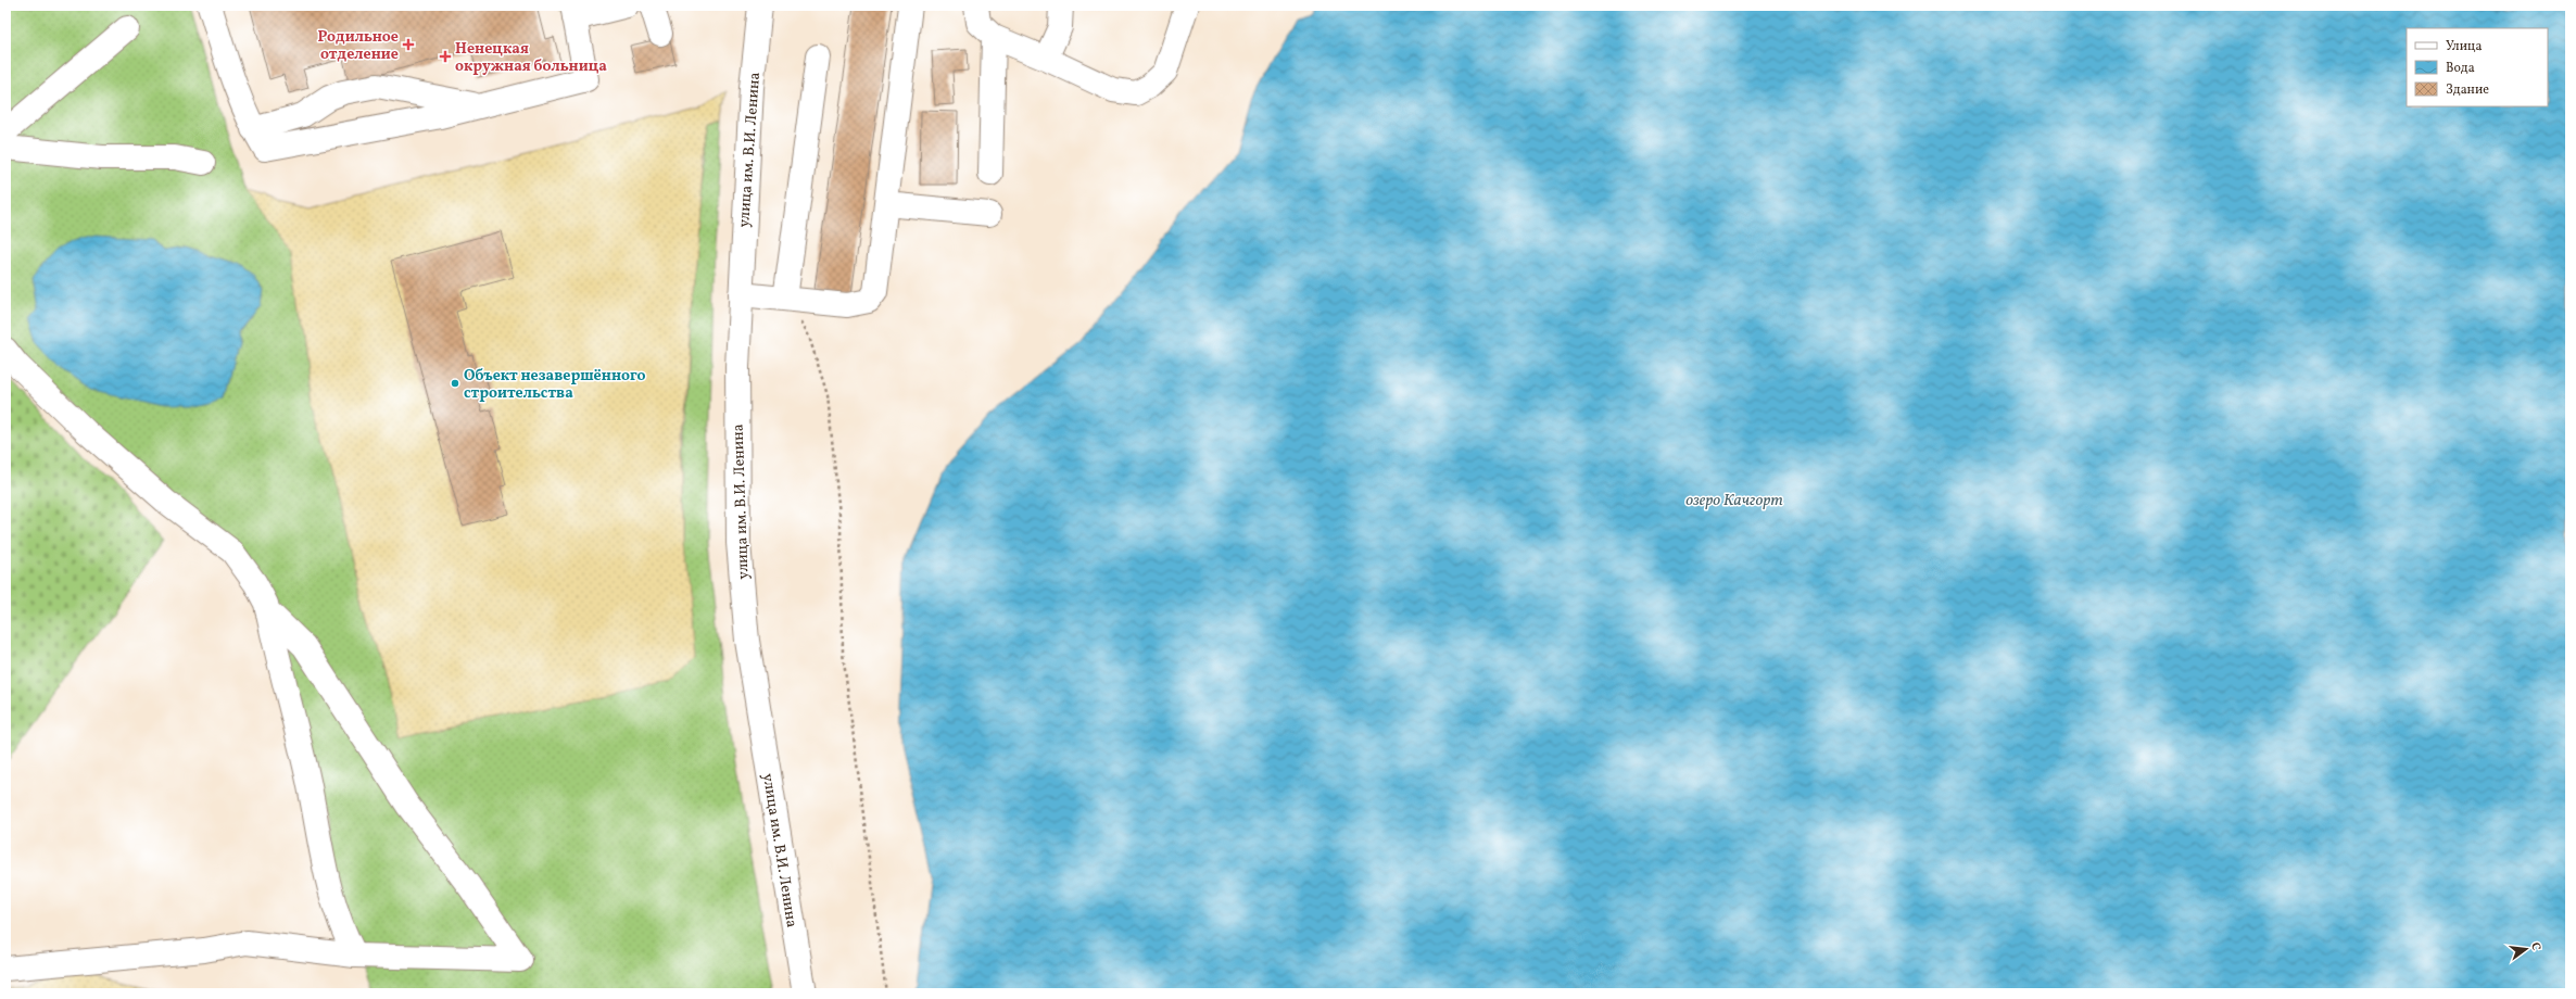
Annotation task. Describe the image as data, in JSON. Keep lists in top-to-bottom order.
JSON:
{
  "streets": {
    "main road": ["улица им. В.И. Ленина"]
  },
  "water": ["озеро Качгорт"],
  "places": {
    "health": ["Родильное отделение", "Ненецкая окружная больница"],
    "other": ["Объект незавершённого строительства"]
  },
  "legend": ["Улица", "Вода", "Здание"],
  "north": "right"
}
